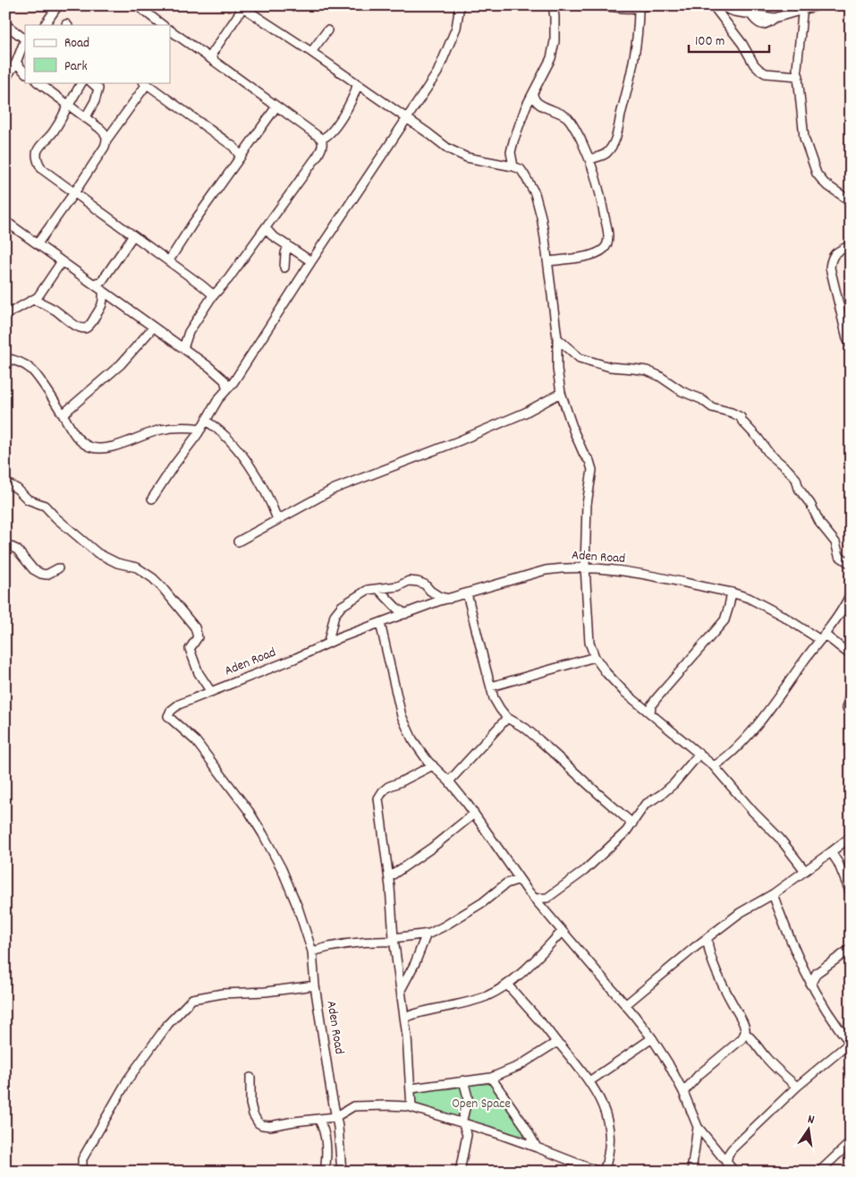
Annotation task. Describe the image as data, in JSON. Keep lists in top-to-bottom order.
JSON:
{
  "streets": {
    "street": ["Aden Road"]
  },
  "parks": ["Open Space"],
  "legend": ["Road", "Park"],
  "scale_bar": "100 m",
  "north": "top"
}
